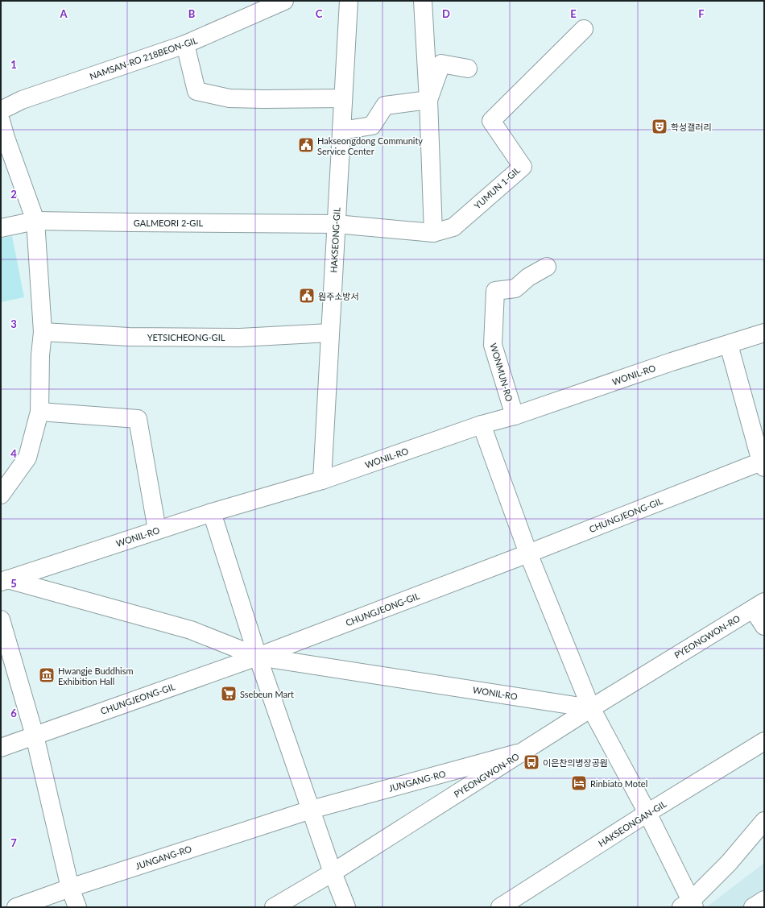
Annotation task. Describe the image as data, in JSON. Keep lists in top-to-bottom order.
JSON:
{
  "streets": {
    "street": [
      "NAMSAN-RO 218BEON-GIL",
      "YUMUN 1-GIL",
      "GALMEORI 2-GIL",
      "HAKSEONG-GIL",
      "YETSICHEONG-GIL",
      "WONMUN-RO",
      "WONIL-RO",
      "CHUNGJEONG-GIL",
      "PYEONGWON-RO",
      "JUNGANG-RO",
      "HAKSEONGAN-GIL"
    ]
  },
  "crossings": [
    ["YUMUN 1-GIL", "GALMEORI 2-GIL"],
    ["YUMUN 1-GIL", "HAKSEONG-GIL"],
    ["GALMEORI 2-GIL", "HAKSEONG-GIL"],
    ["HAKSEONG-GIL", "YETSICHEONG-GIL"],
    ["HAKSEONG-GIL", "WONIL-RO"],
    ["WONMUN-RO", "WONIL-RO"],
    ["WONIL-RO", "CHUNGJEONG-GIL"],
    ["WONIL-RO", "PYEONGWON-RO"],
    ["PYEONGWON-RO", "JUNGANG-RO"]
  ],
  "places": {
    "theatre": ["학성갤러리"],
    "public building": ["Hakseongdong Community Service Center", "원주소방서"],
    "museum": ["Hwangje Buddhism Exhibition Hall"],
    "supermarket": ["Ssebeun Mart"],
    "bus stop": ["이은찬의병장공원"],
    "hotel": ["Rinbiato Motel"]
  },
  "grid": {
    "columns": [
      "A",
      "B",
      "C",
      "D",
      "E",
      "F"
    ],
    "rows": [
      "1",
      "2",
      "3",
      "4",
      "5",
      "6",
      "7"
    ]
  }
}
